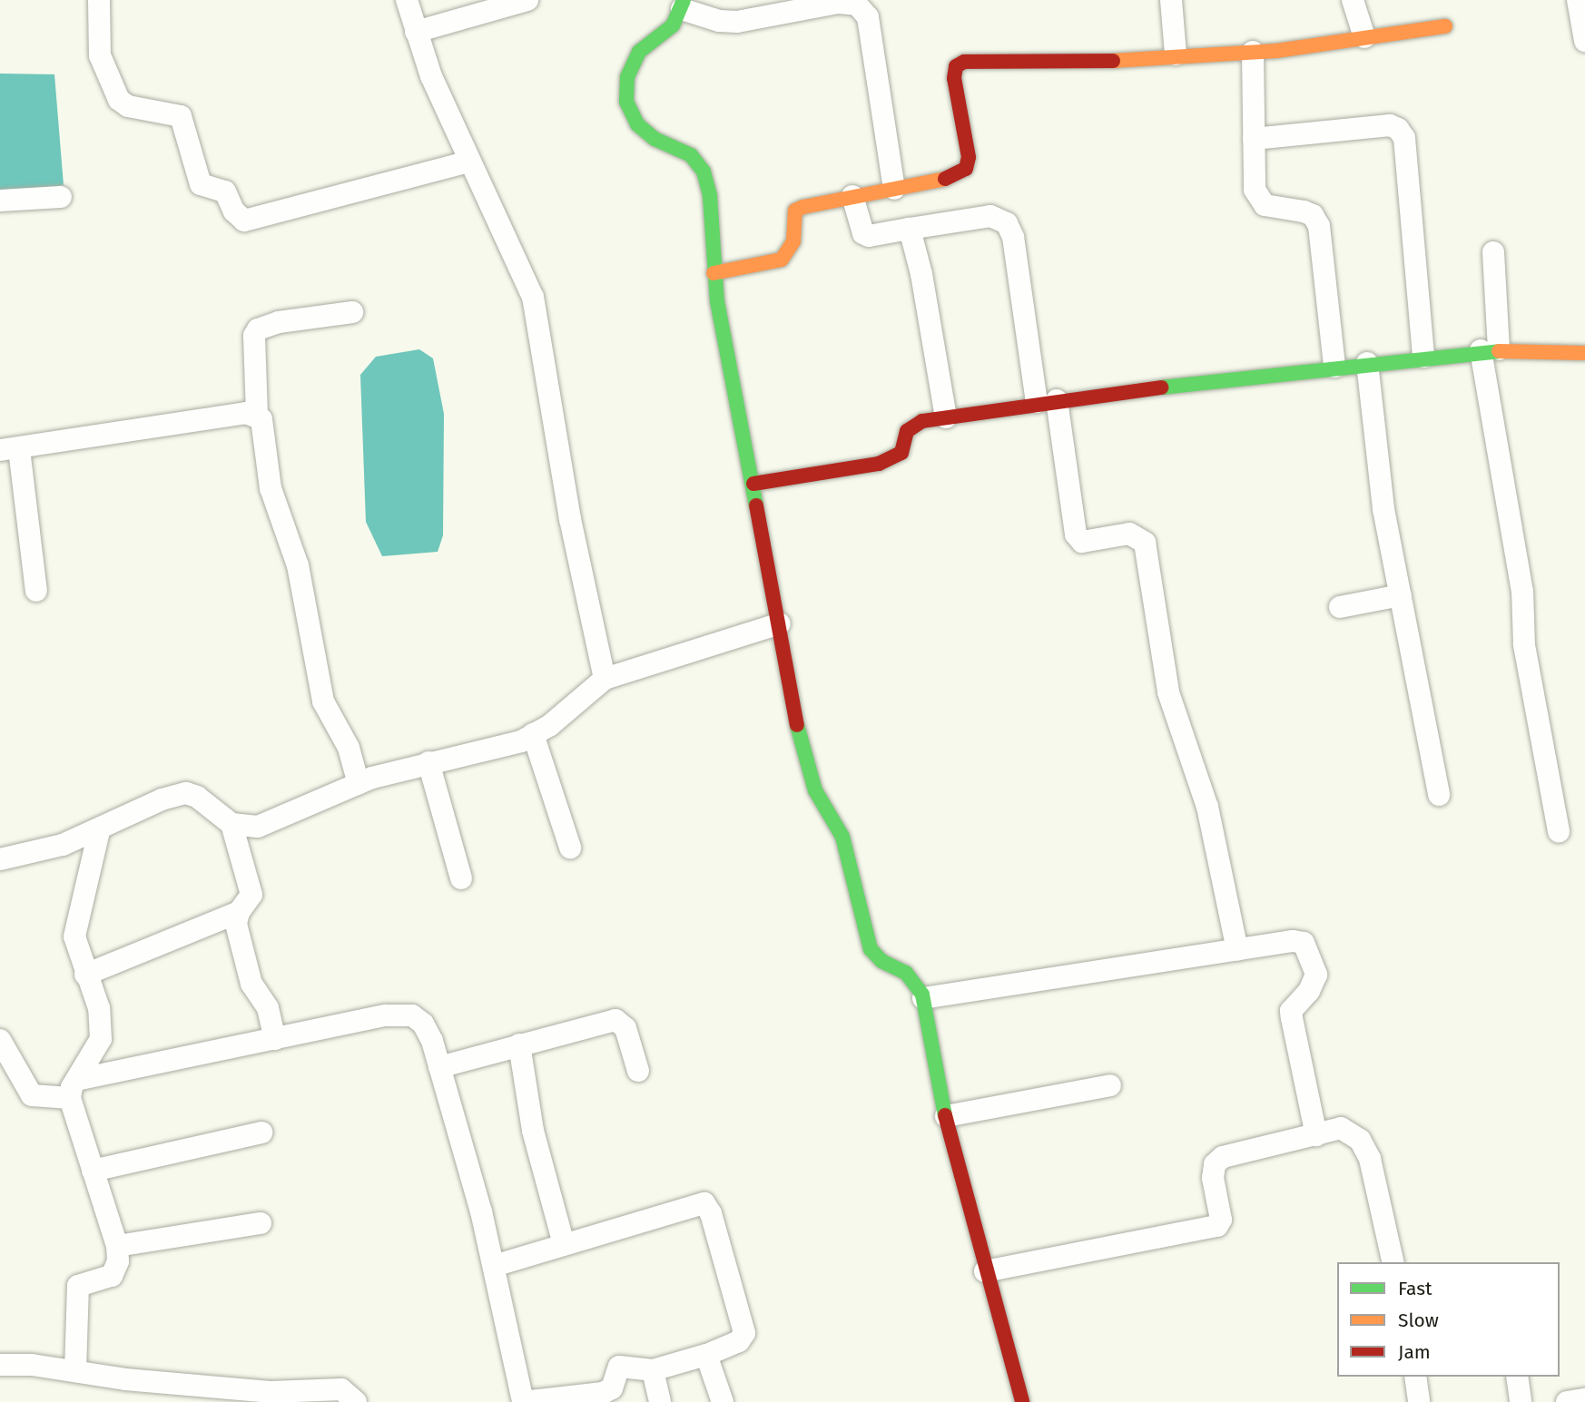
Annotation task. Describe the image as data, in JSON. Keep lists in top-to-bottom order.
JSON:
{
  "legend": ["Fast", "Slow", "Jam"]
}
